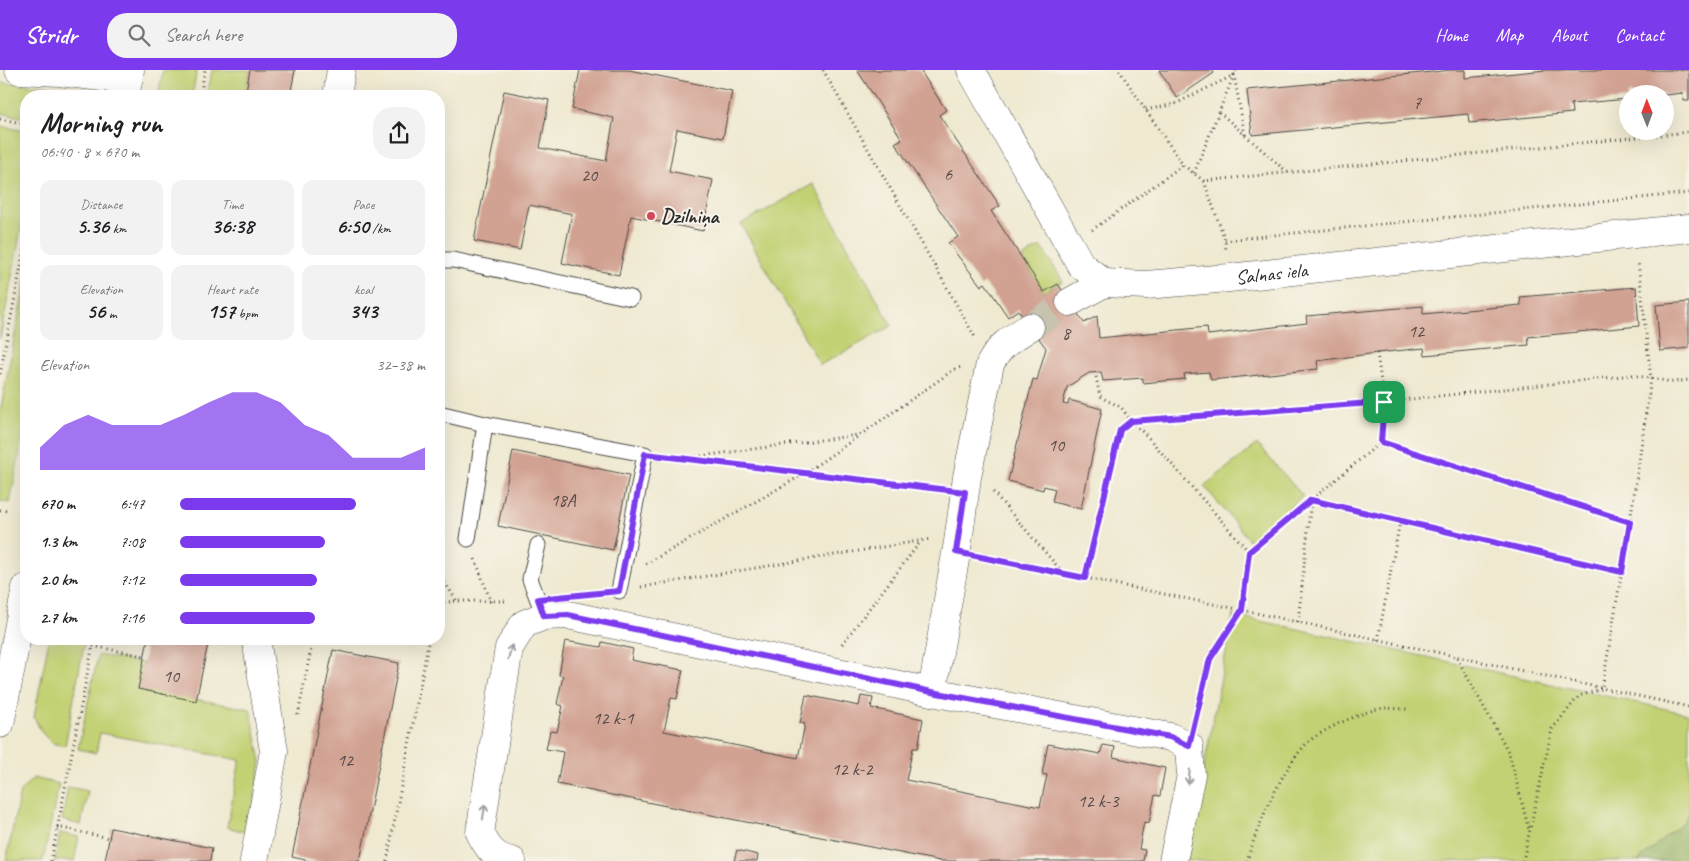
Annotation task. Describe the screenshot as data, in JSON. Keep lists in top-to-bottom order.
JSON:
{
  "streets": {
    "street": ["Salnas iela"]
  },
  "places": ["Dzilniņa"],
  "house_numbers": [
    "7",
    "6",
    "20",
    "12",
    "8",
    "10",
    "18A",
    "10",
    "12 k-1",
    "12",
    "12 k-2",
    "12 k-3"
  ],
  "north": "top",
  "page": {
    "header": "Stridr",
    "search": "Search here",
    "nav": [
      "Home",
      "Map",
      "About",
      "Contact"
    ],
    "heading": ["Morning run", "06:40 · 8 × 670 m"],
    "stats": [
      ["Distance", "5.36 km"],
      ["Time", "36:38"],
      ["Pace", "6:50 /km"],
      ["Elevation", "56 m"],
      ["Heart rate", "157 bpm"],
      ["kcal", "343"]
    ],
    "chart": ["Elevation", "32–38 m"],
    "list": [
      {
        "name": "670 m",
        "note": "6:47"
      },
      {
        "name": "1.3 km",
        "note": "7:08"
      },
      {
        "name": "2.0 km",
        "note": "7:12"
      },
      {
        "name": "2.7 km",
        "note": "7:16"
      }
    ]
  }
}
